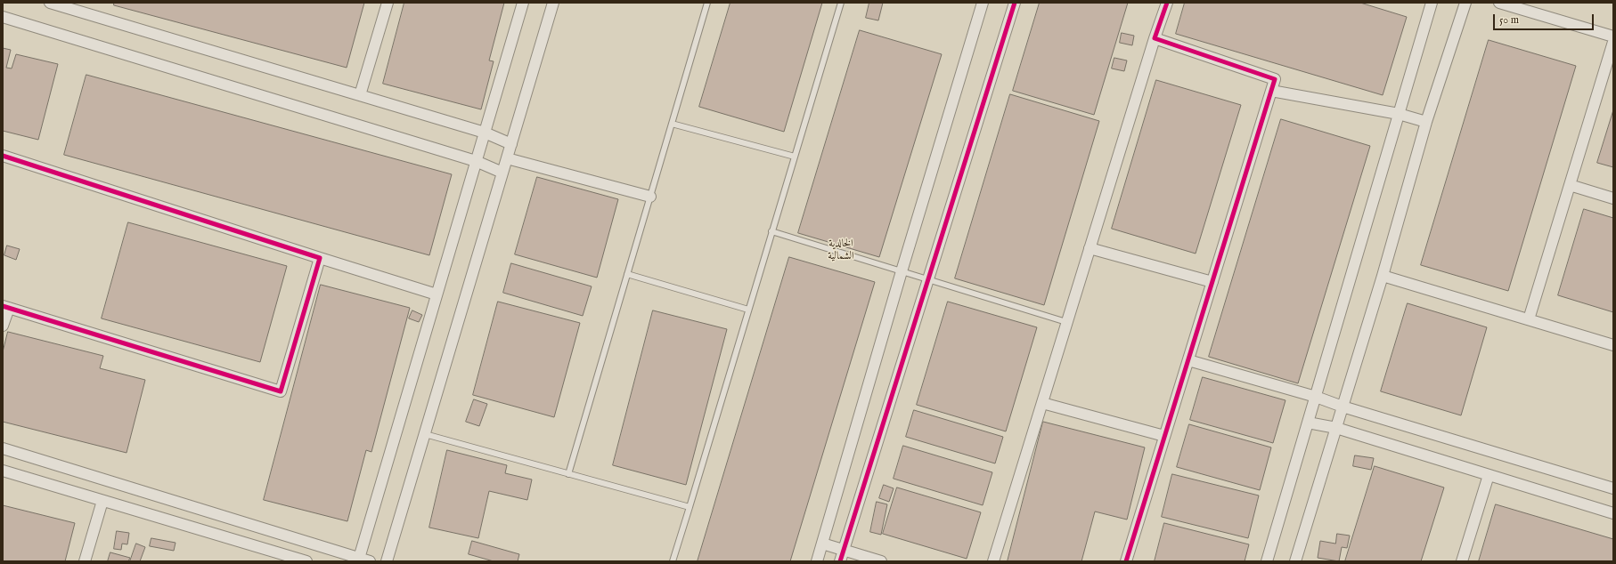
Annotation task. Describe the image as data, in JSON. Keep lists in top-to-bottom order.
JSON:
{
  "districts": ["الخالدية الشمالية"],
  "scale_bar": "50 m"
}
